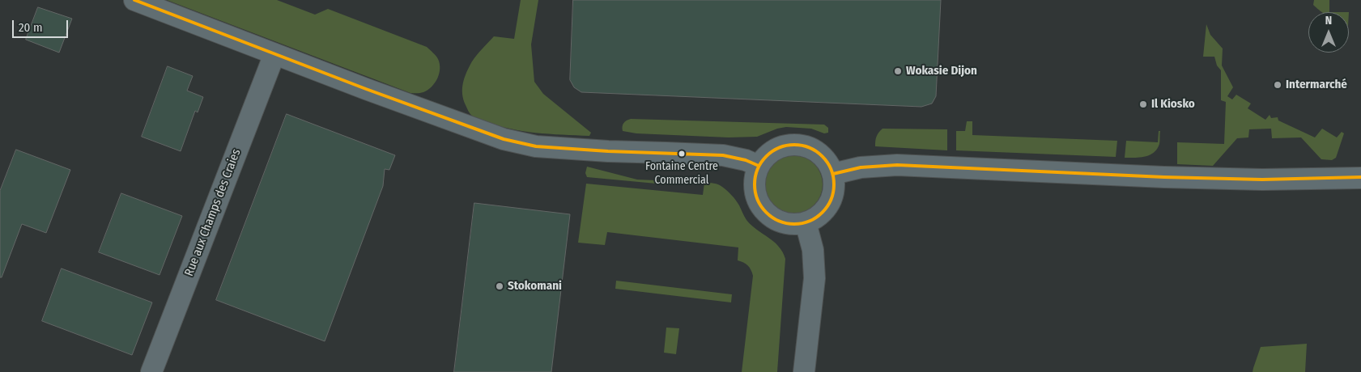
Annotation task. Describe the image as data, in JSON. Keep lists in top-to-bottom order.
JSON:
{
  "streets": {
    "street": ["Rue aux Champs des Craies"]
  },
  "places": [
    "Wokasie Dijon",
    "Intermarché",
    "Il Kiosko",
    "Fontaine Centre Commercial",
    "Stokomani"
  ],
  "scale_bar": "20 m",
  "north": "top"
}
